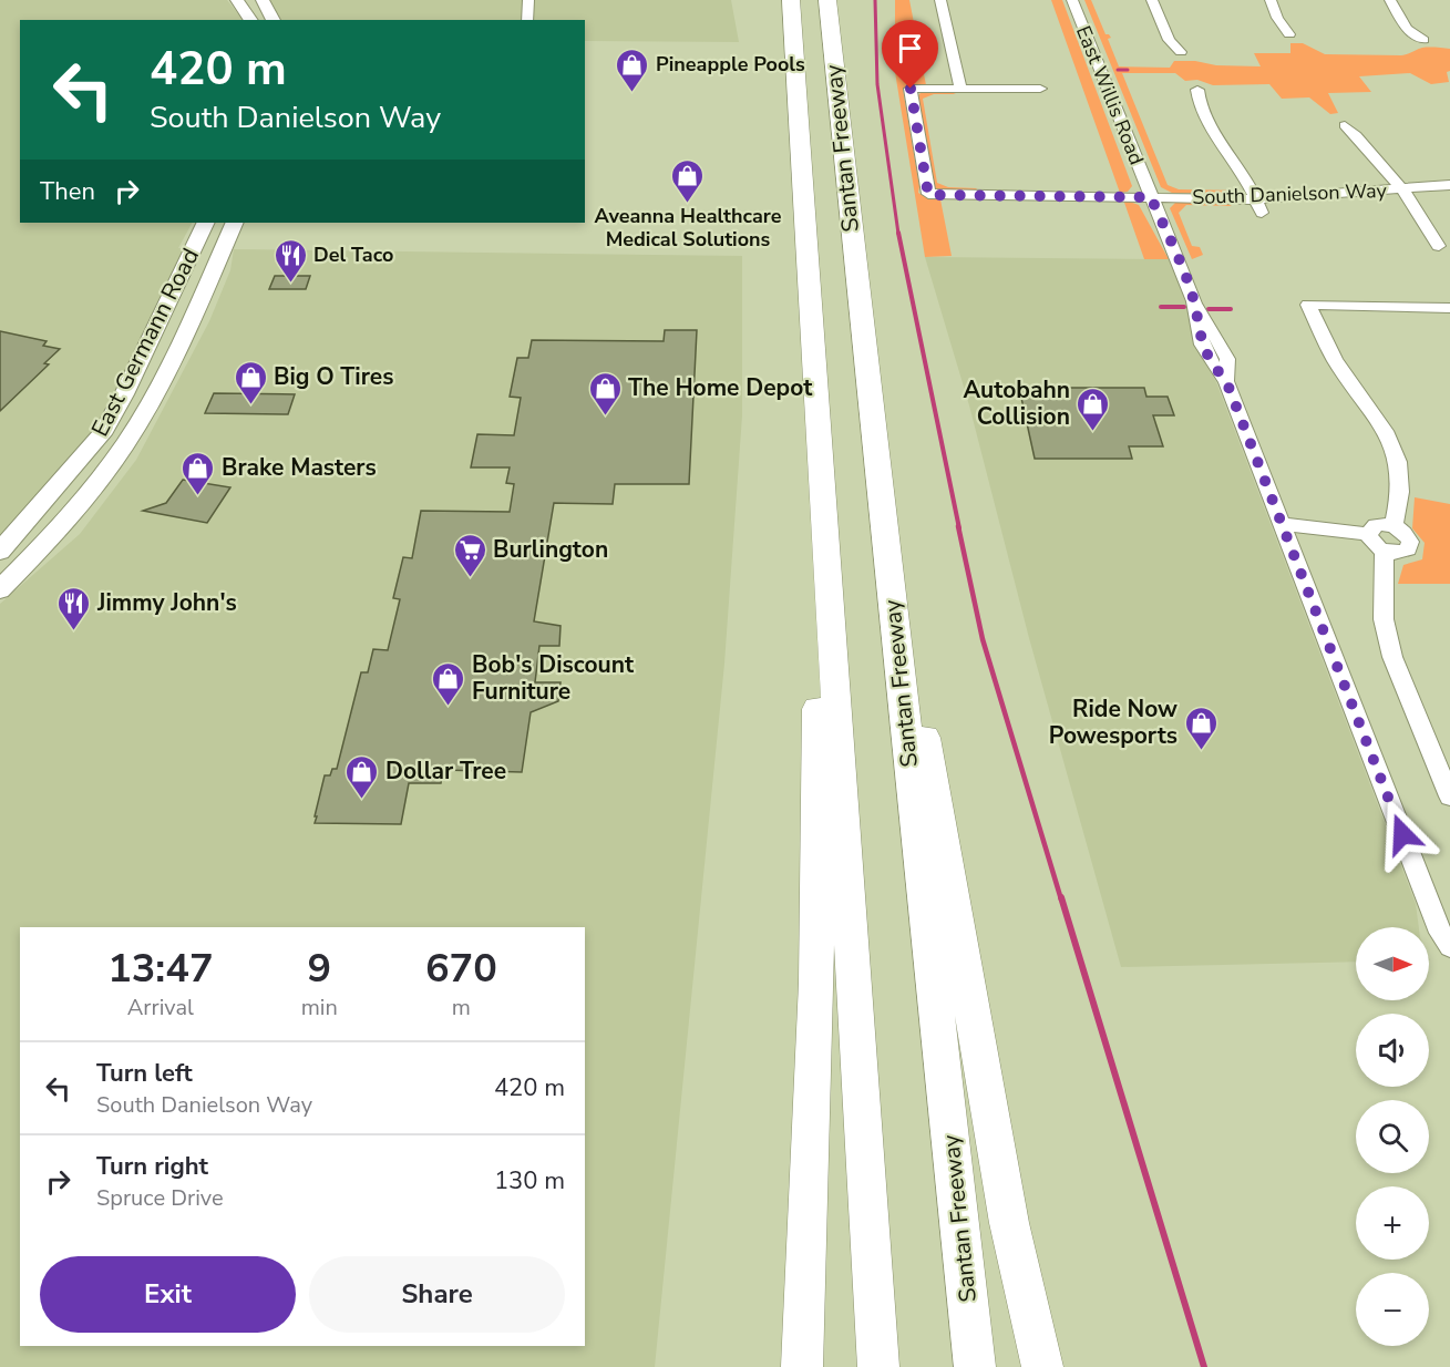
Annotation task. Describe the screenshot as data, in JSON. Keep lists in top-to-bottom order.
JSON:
{
  "streets": {
    "highway": ["Santan Freeway"],
    "main road": ["East Germann Road"],
    "street": ["East Willis Road", "South Danielson Way"]
  },
  "crossings": [
    ["East Willis Road", "South Danielson Way"]
  ],
  "places": {
    "shop": [
      "Pineapple Pools",
      "Aveanna Healthcare Medical Solutions",
      "Big O Tires",
      "The Home Depot",
      "Autobahn Collision",
      "Brake Masters",
      "Bob's Discount Furniture",
      "Ride Now Powesports",
      "Dollar Tree"
    ],
    "restaurant": ["Del Taco", "Jimmy John's"],
    "supermarket": ["Burlington"]
  },
  "north": "right",
  "page": {
    "turn": ["420 m", "South Danielson Way"],
    "then": "Then",
    "map_buttons": ["+", "−"],
    "eta": [
      "13:47",
      "Arrival",
      "9",
      "min",
      "670",
      "m"
    ],
    "list": [
      {
        "name": "Turn left",
        "note": "South Danielson Way",
        "value": "420 m"
      },
      {
        "name": "Turn right",
        "note": "Spruce Drive",
        "value": "130 m"
      }
    ],
    "buttons": ["Exit", "Share"]
  }
}
